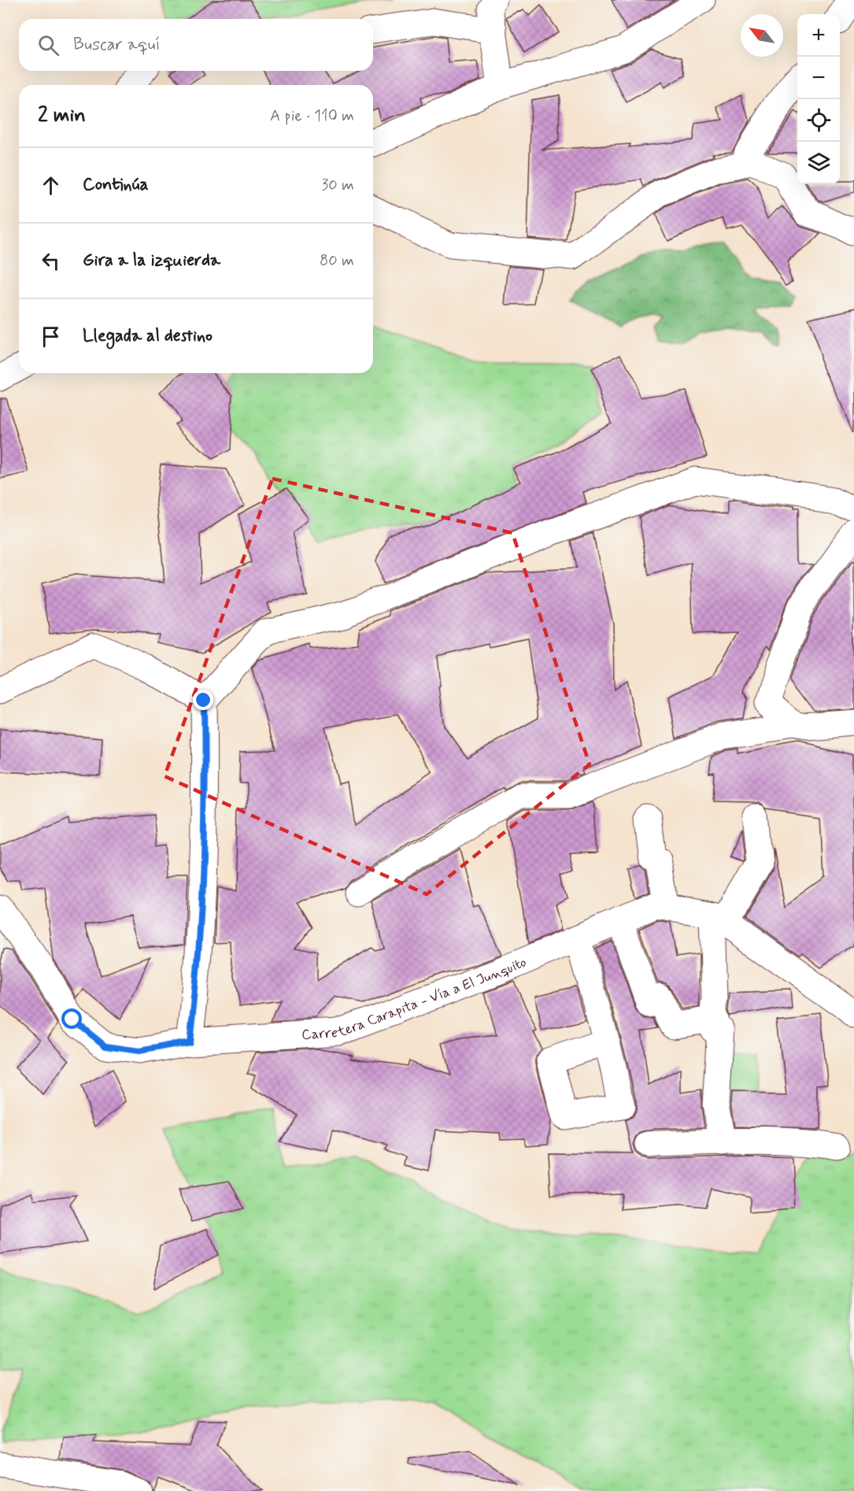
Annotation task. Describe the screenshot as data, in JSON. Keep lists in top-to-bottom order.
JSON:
{
  "streets": {
    "street": ["Carretera Carapita - Vía a El Junquito"]
  },
  "north": "top left",
  "page": {
    "map_buttons": ["+", "−"],
    "search": "Buscar aquí",
    "heading": ["2 min", "A pie · 110 m"],
    "list": [
      ["Continúa", "30 m"],
      ["Gira a la izquierda", "80 m"],
      "Llegada al destino"
    ]
  }
}
